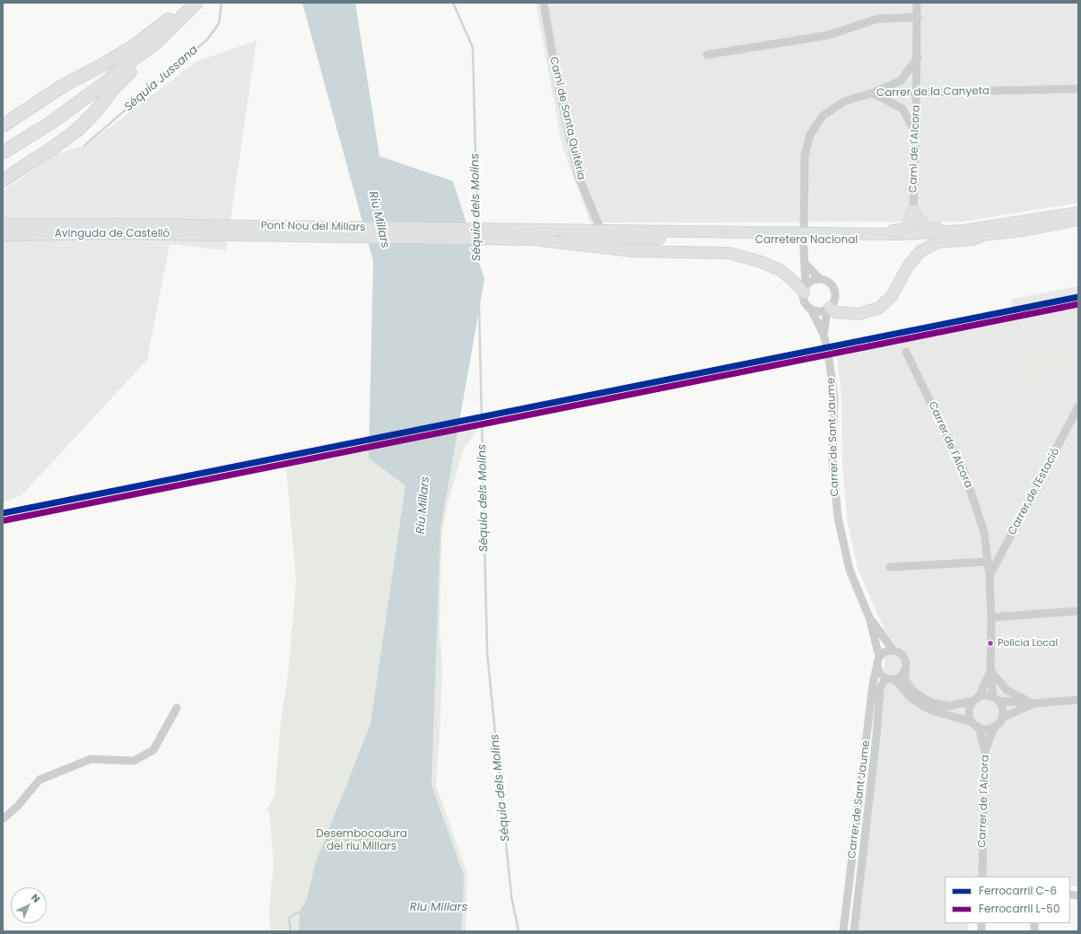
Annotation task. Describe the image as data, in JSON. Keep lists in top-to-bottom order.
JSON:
{
  "streets": {
    "main road": ["Pont Nou del Millars", "Avinguda de Castelló", "Carretera Nacional"],
    "street": [
      "Carrer de la Canyeta",
      "Camí de Santa Quitèria",
      "Camí de l'Alcora",
      "Carrer de Sant Jaume",
      "Carrer de l'Alcora",
      "Carrer de l'Estació"
    ]
  },
  "crossings": [
    ["Carrer de la Canyeta", "Camí de l'Alcora"],
    ["Camí de Santa Quitèria", "Carretera Nacional"],
    ["Pont Nou del Millars", "Avinguda de Castelló"],
    ["Pont Nou del Millars", "Carretera Nacional"],
    ["Carrer de l'Alcora", "Carrer de l'Estació"]
  ],
  "water": ["Séquia Jussana", "Séquia dels Molins", "Riu Millars"],
  "parks": ["Desembocadura del riu Millars"],
  "places": ["Policia Local"],
  "lines": ["rail line C-6", "rail line L-50"],
  "legend": ["Ferrocarril C-6", "Ferrocarril L-50"],
  "north": "top right"
}
